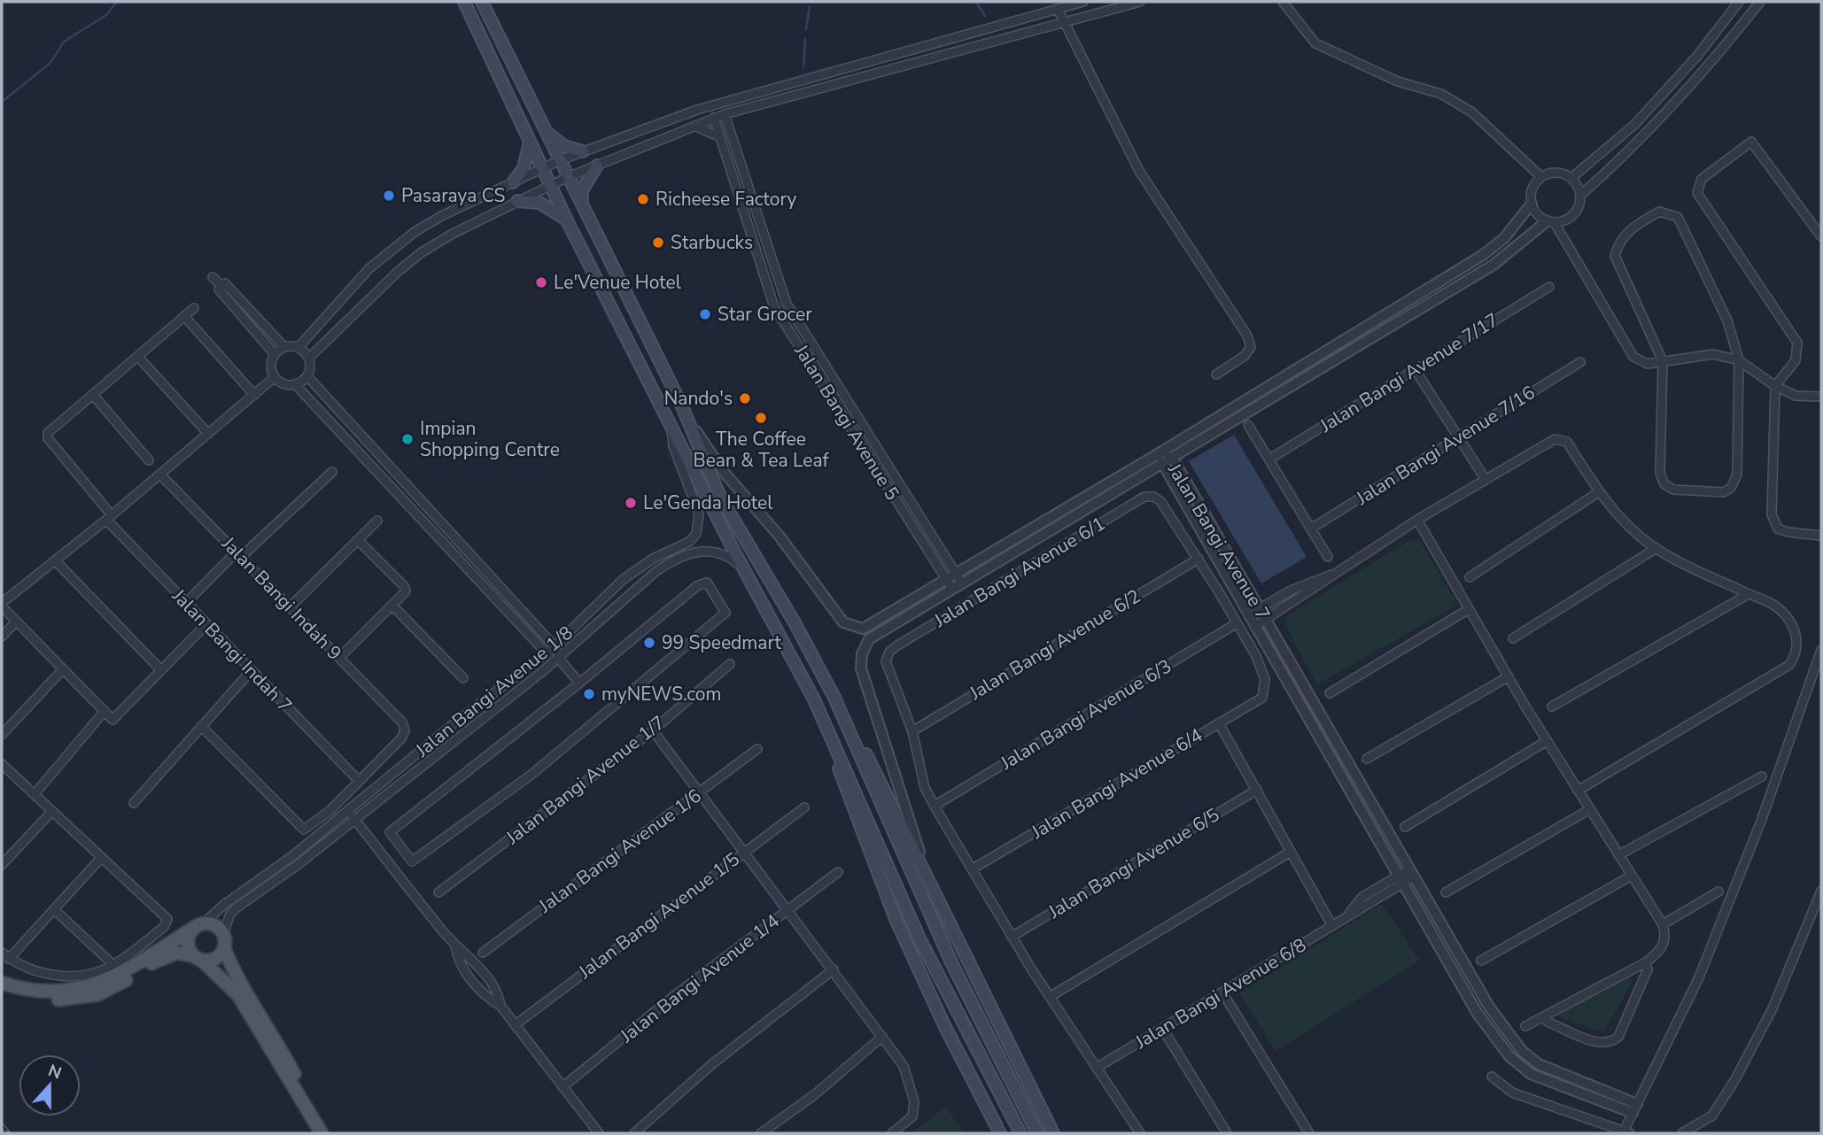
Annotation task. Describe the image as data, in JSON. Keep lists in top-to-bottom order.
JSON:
{
  "streets": {
    "street": [
      "Jalan Bangi Avenue 7/17",
      "Jalan Bangi Avenue 5",
      "Jalan Bangi Avenue 7/16",
      "Jalan Bangi Avenue 7",
      "Jalan Bangi Avenue 6/1",
      "Jalan Bangi Indah 9",
      "Jalan Bangi Avenue 6/2",
      "Jalan Bangi Indah 7",
      "Jalan Bangi Avenue 1/8",
      "Jalan Bangi Avenue 6/3",
      "Jalan Bangi Avenue 1/7",
      "Jalan Bangi Avenue 6/4",
      "Jalan Bangi Avenue 1/6",
      "Jalan Bangi Avenue 6/5",
      "Jalan Bangi Avenue 1/5",
      "Jalan Bangi Avenue 1/4",
      "Jalan Bangi Avenue 6/8"
    ]
  },
  "crossings": [
    ["Jalan Bangi Avenue 7", "Jalan Bangi Avenue 6/8"],
    ["Jalan Bangi Avenue 6/1", "Jalan Bangi Avenue 6/2"],
    ["Jalan Bangi Indah 9", "Jalan Bangi Indah 7"],
    ["Jalan Bangi Avenue 6/3", "Jalan Bangi Avenue 6/4"]
  ],
  "places": [
    "Pasaraya CS",
    "Richeese Factory",
    "Starbucks",
    "Le'Venue Hotel",
    "Star Grocer",
    "Nando's",
    "The Coffee Bean & Tea Leaf",
    "Impian Shopping Centre",
    "Le'Genda Hotel",
    "99 Speedmart",
    "myNEWS.com"
  ],
  "north": "top"
}
